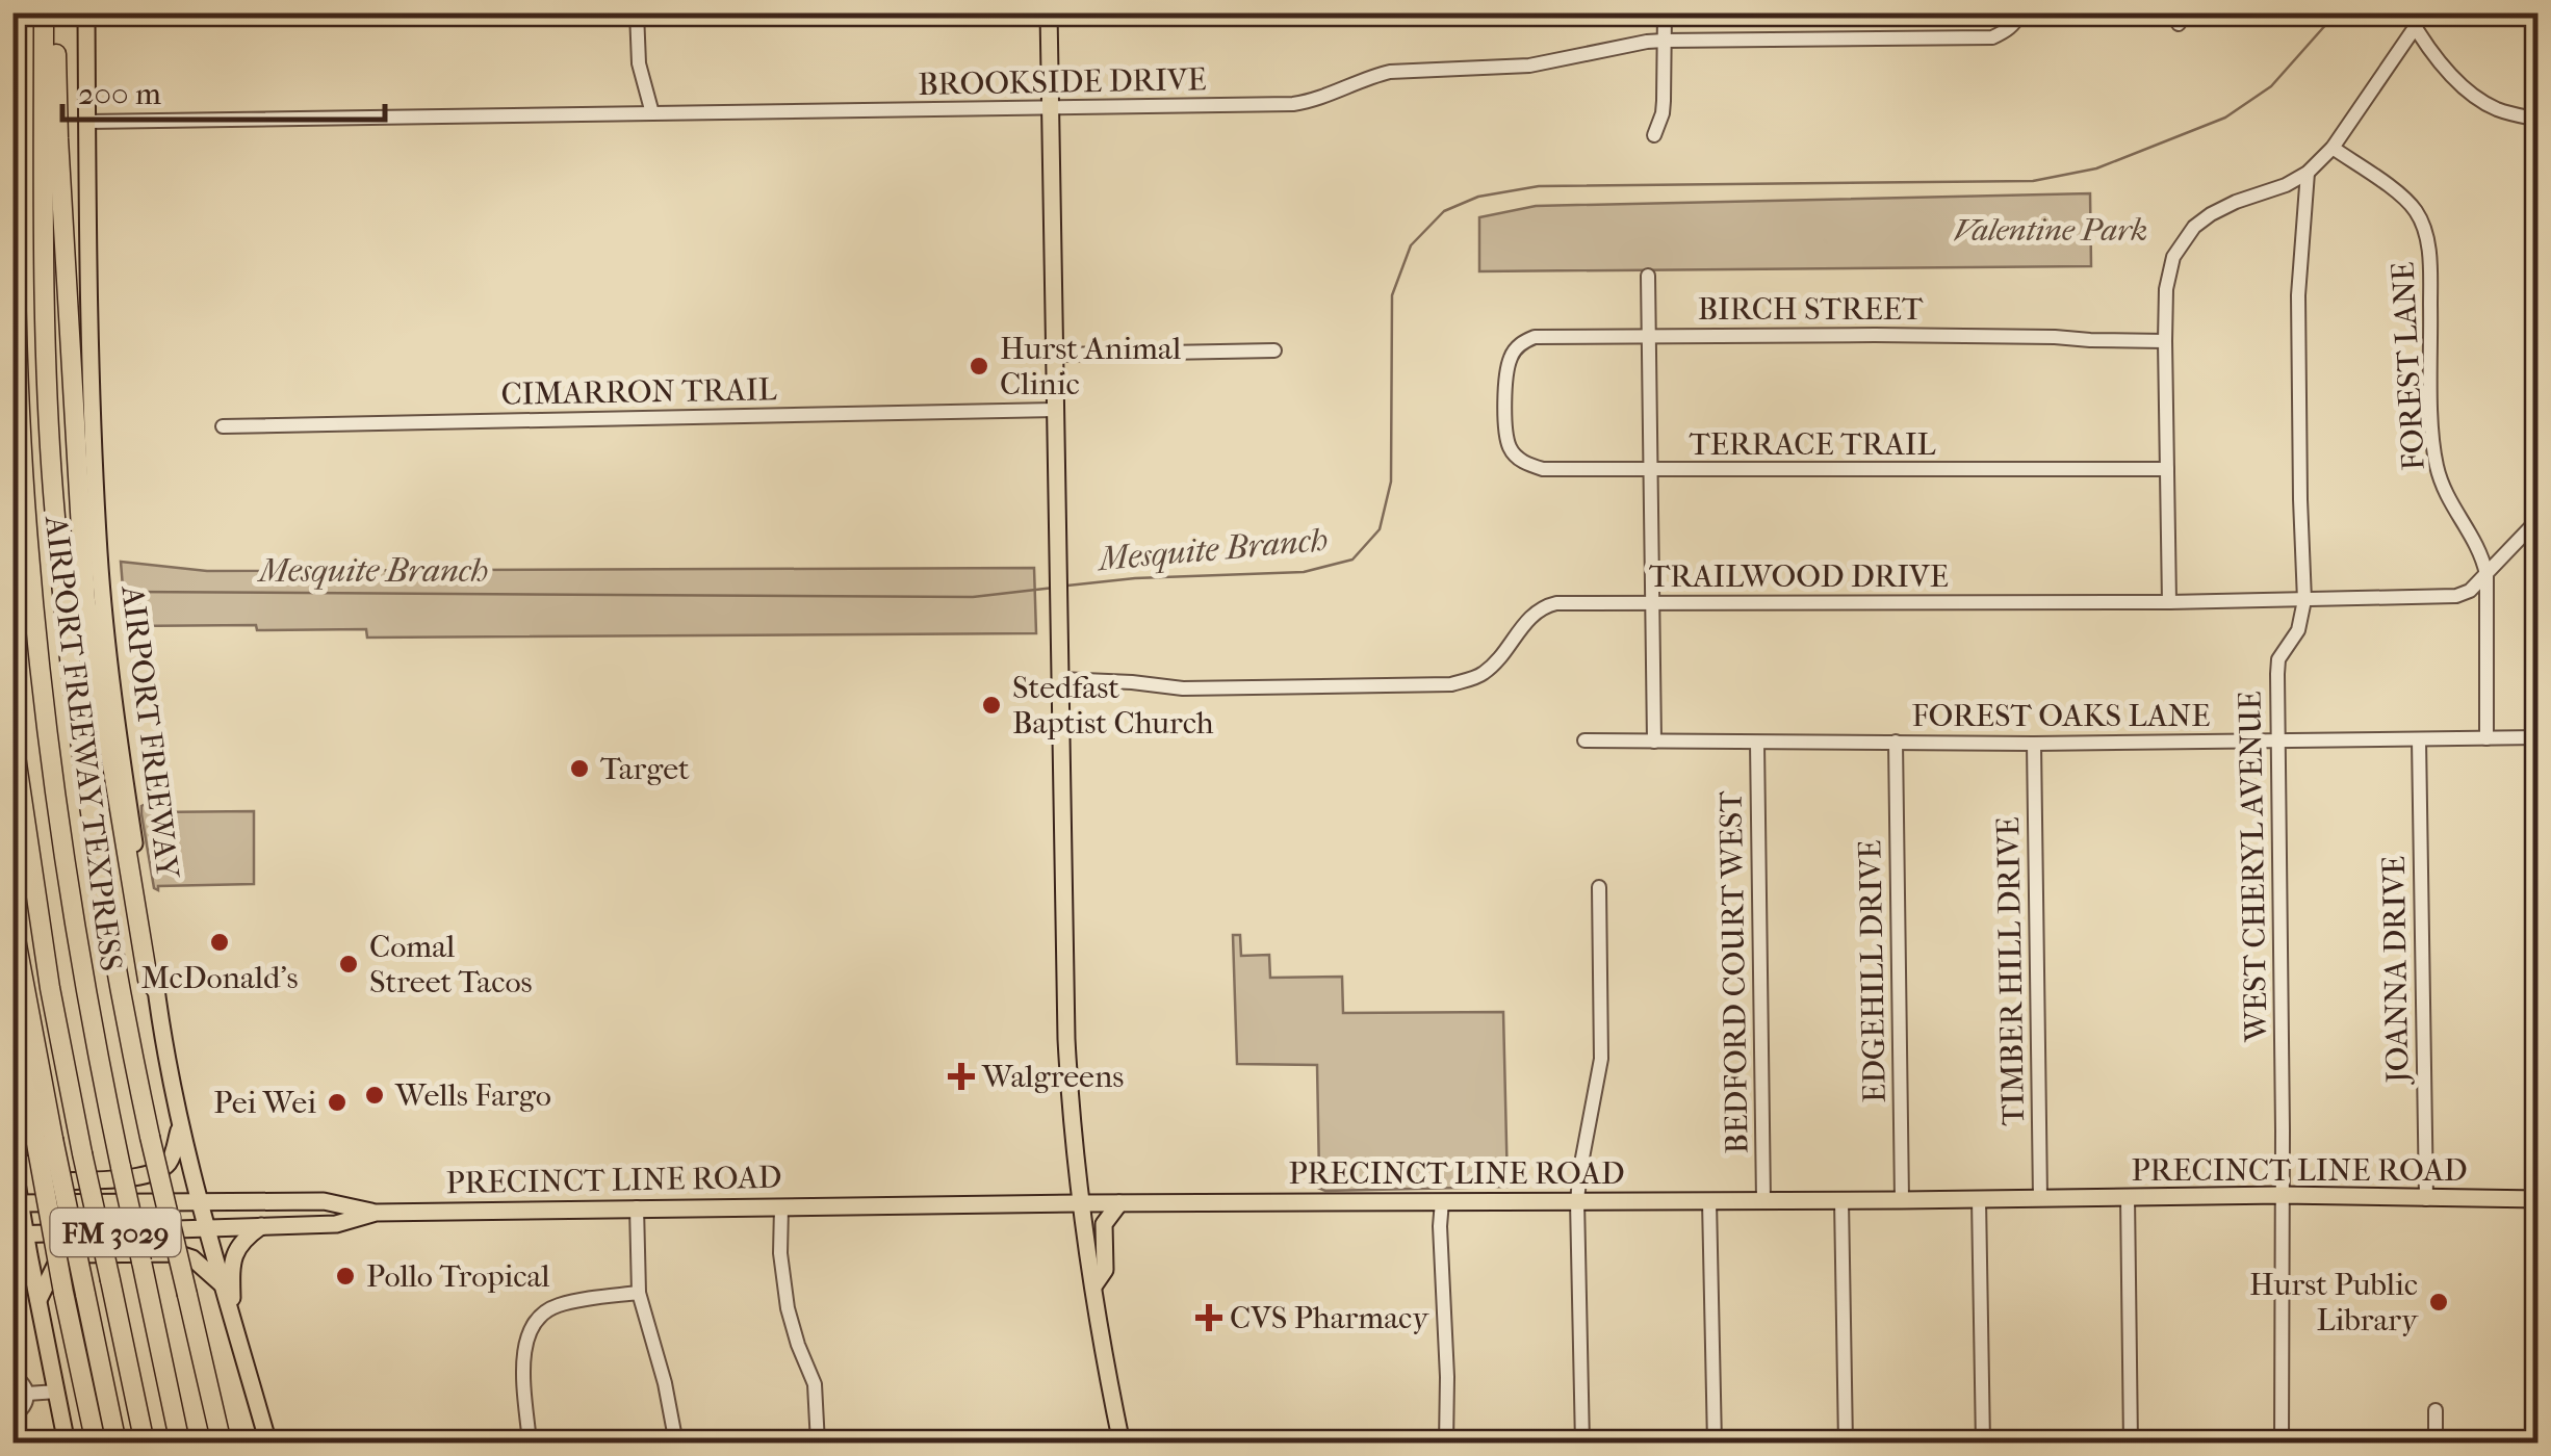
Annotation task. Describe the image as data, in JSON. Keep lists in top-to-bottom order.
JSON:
{
  "streets": {
    "highway": ["AIRPORT FREEWAY TEXPRESS"],
    "main road": ["AIRPORT FREEWAY", "PRECINCT LINE ROAD", "FM 3029"],
    "street": [
      "BROOKSIDE DRIVE",
      "BIRCH STREET",
      "FOREST LANE",
      "CIMARRON TRAIL",
      "TERRACE TRAIL",
      "TRAILWOOD DRIVE",
      "FOREST OAKS LANE",
      "WEST CHERYL AVENUE",
      "JOANNA DRIVE",
      "EDGEHILL DRIVE",
      "TIMBER HILL DRIVE",
      "BEDFORD COURT WEST"
    ]
  },
  "crossings": [
    ["BROOKSIDE DRIVE", "AIRPORT FREEWAY"],
    ["BIRCH STREET", "TERRACE TRAIL"],
    ["FOREST LANE", "TRAILWOOD DRIVE"],
    ["FOREST LANE", "FOREST OAKS LANE"],
    ["TRAILWOOD DRIVE", "WEST CHERYL AVENUE"],
    ["FOREST OAKS LANE", "WEST CHERYL AVENUE"],
    ["FOREST OAKS LANE", "JOANNA DRIVE"],
    ["FOREST OAKS LANE", "EDGEHILL DRIVE"],
    ["FOREST OAKS LANE", "TIMBER HILL DRIVE"],
    ["FOREST OAKS LANE", "BEDFORD COURT WEST"],
    ["AIRPORT FREEWAY", "PRECINCT LINE ROAD"],
    ["WEST CHERYL AVENUE", "PRECINCT LINE ROAD"],
    ["JOANNA DRIVE", "PRECINCT LINE ROAD"],
    ["EDGEHILL DRIVE", "PRECINCT LINE ROAD"],
    ["TIMBER HILL DRIVE", "PRECINCT LINE ROAD"],
    ["BEDFORD COURT WEST", "PRECINCT LINE ROAD"]
  ],
  "water": ["Mesquite Branch"],
  "parks": ["Valentine Park"],
  "places": {
    "other": [
      "Hurst Animal Clinic",
      "Stedfast Baptist Church",
      "Target",
      "McDonald's",
      "Comal Street Tacos",
      "Wells Fargo",
      "Pei Wei",
      "Pollo Tropical",
      "Hurst Public Library"
    ],
    "health": ["Walgreens", "CVS Pharmacy"]
  },
  "scale_bar": "200 m"
}
